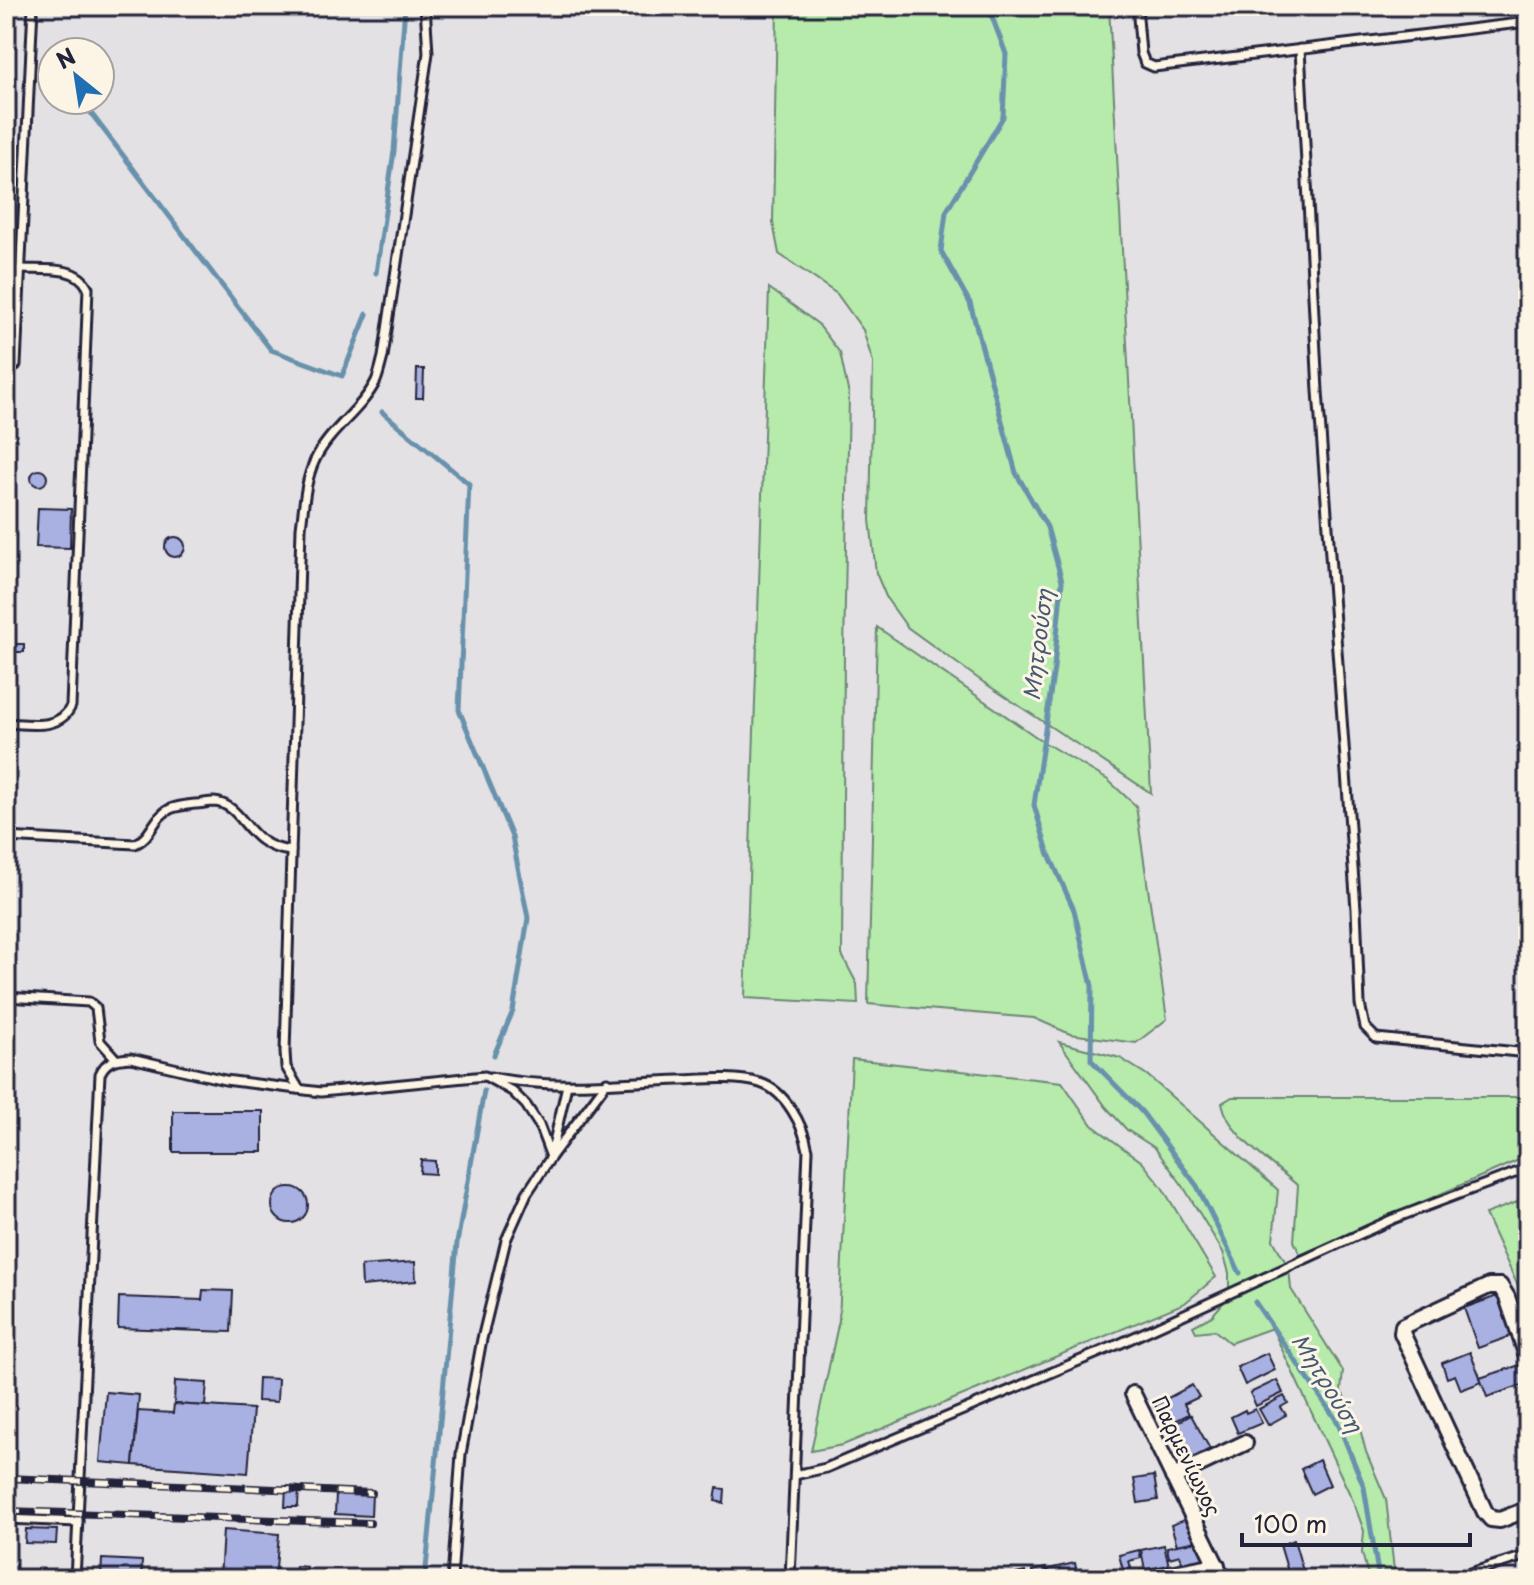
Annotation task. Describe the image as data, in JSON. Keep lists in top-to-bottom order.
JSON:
{
  "streets": {
    "street": ["Παρμενίωνος"]
  },
  "water": ["Μητρούση"],
  "scale_bar": "100 m",
  "north": "top left"
}
